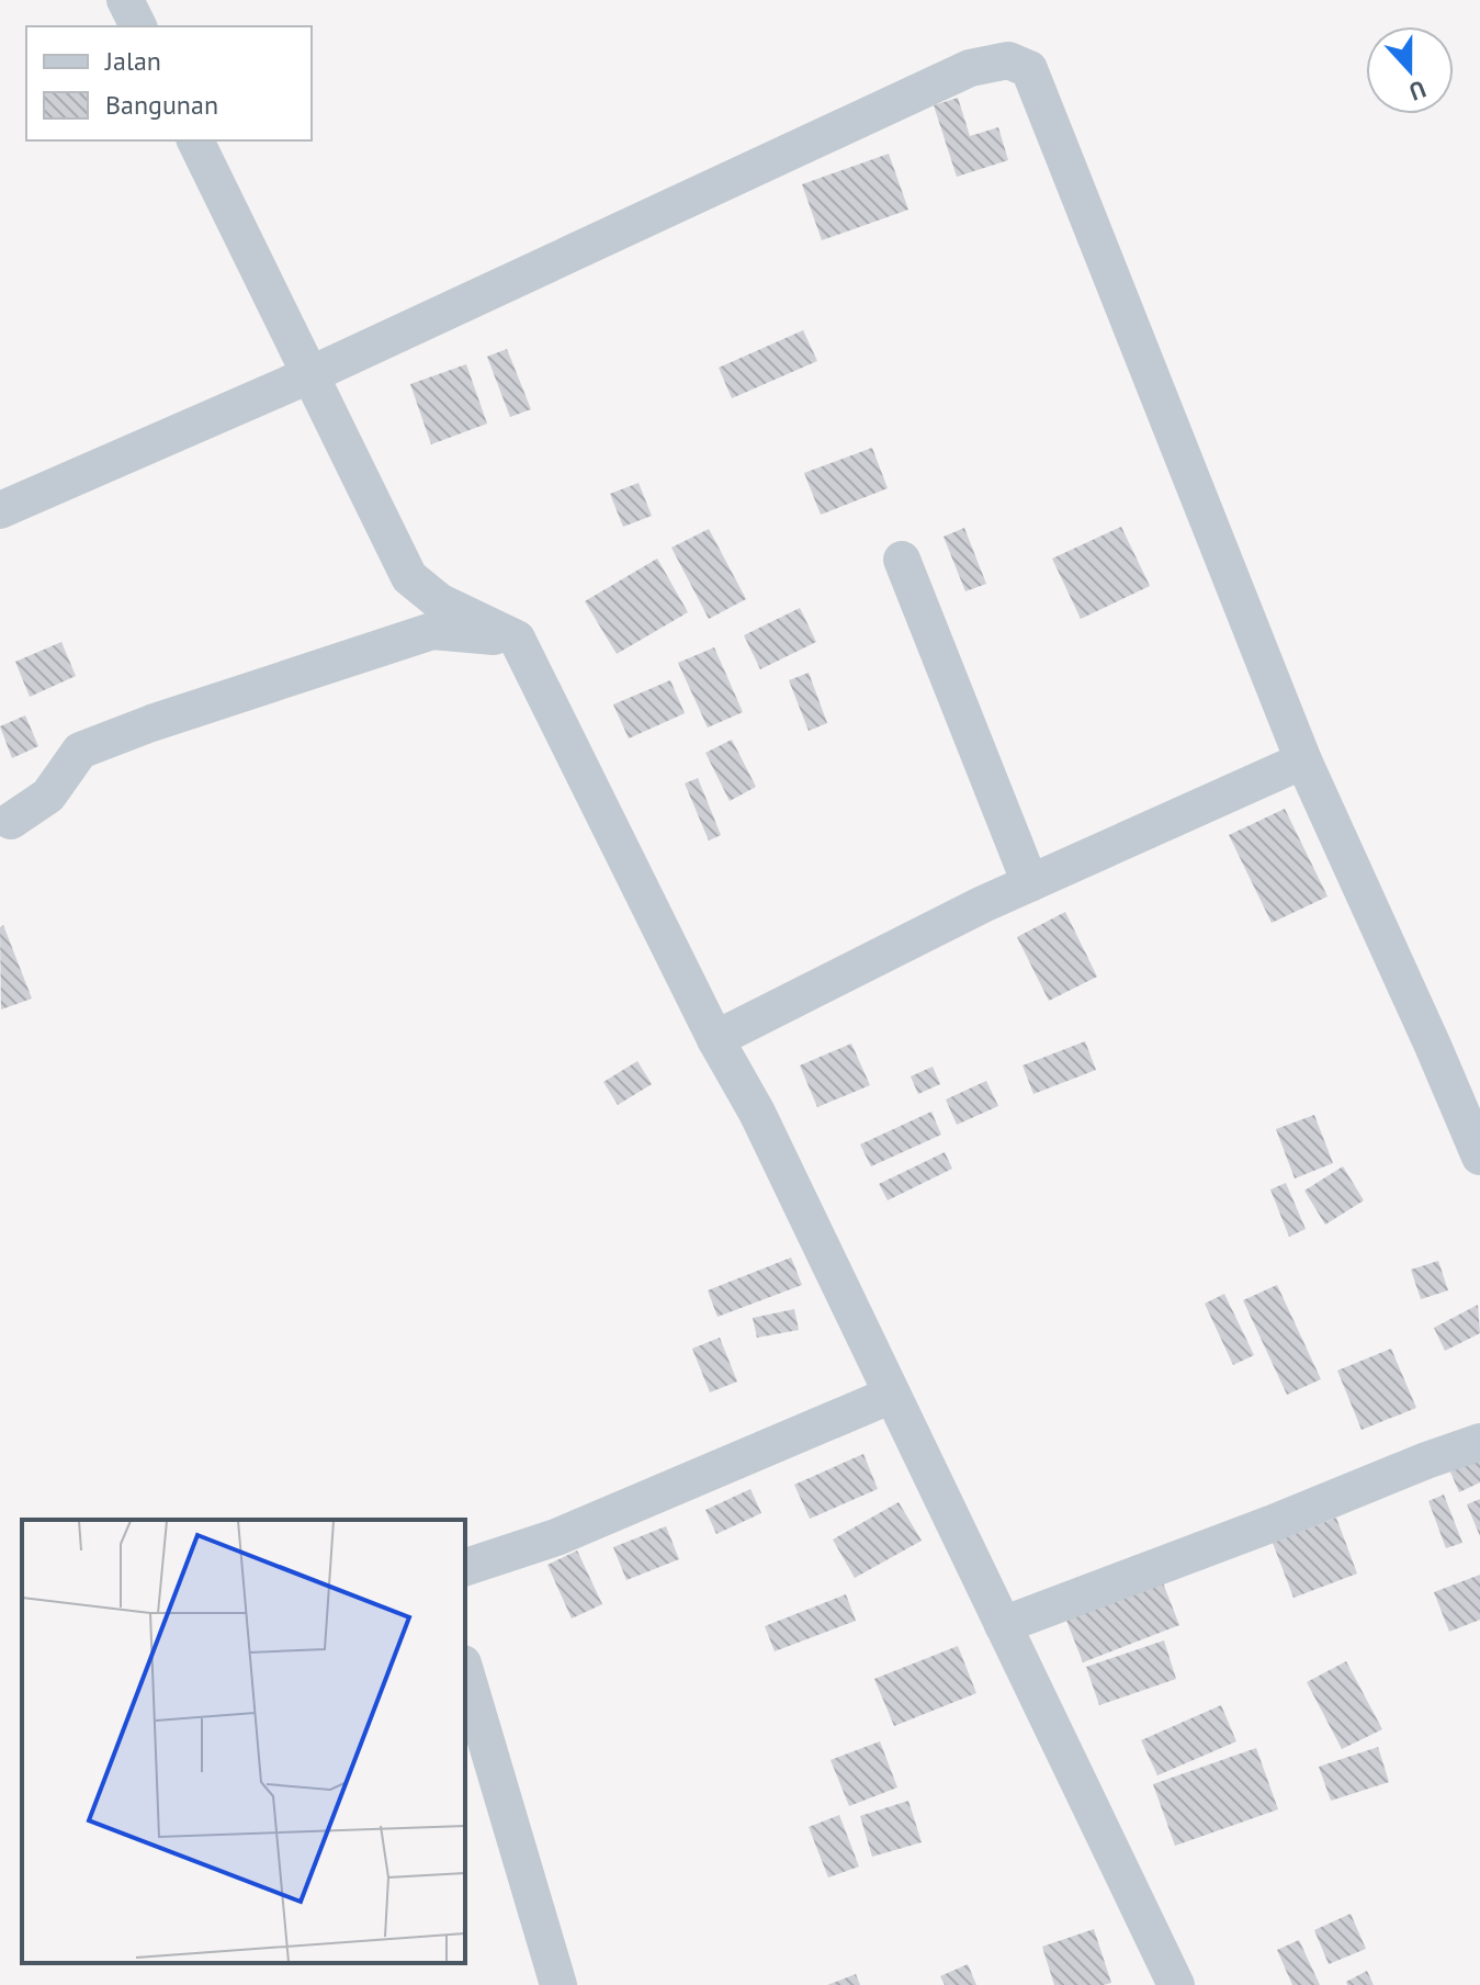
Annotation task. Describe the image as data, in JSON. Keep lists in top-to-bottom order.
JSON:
{
  "legend": ["Jalan", "Bangunan"],
  "north": "bottom"
}
